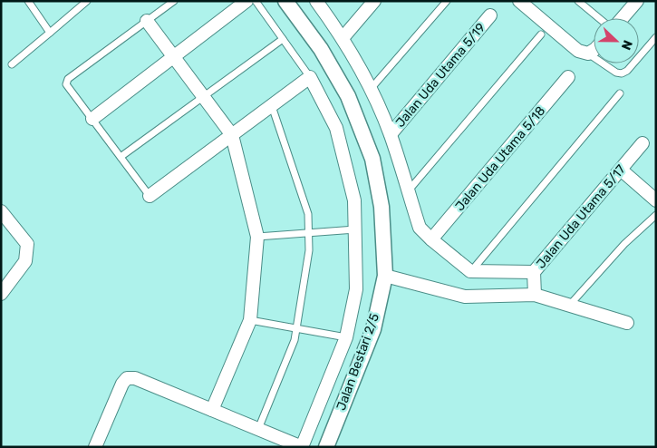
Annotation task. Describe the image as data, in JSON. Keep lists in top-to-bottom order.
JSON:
{
  "streets": {
    "street": [
      "Jalan Uda Utama 5/19",
      "Jalan Uda Utama 5/18",
      "Jalan Uda Utama 5/17",
      "Jalan Bestari 2/5"
    ]
  },
  "north": "right"
}
